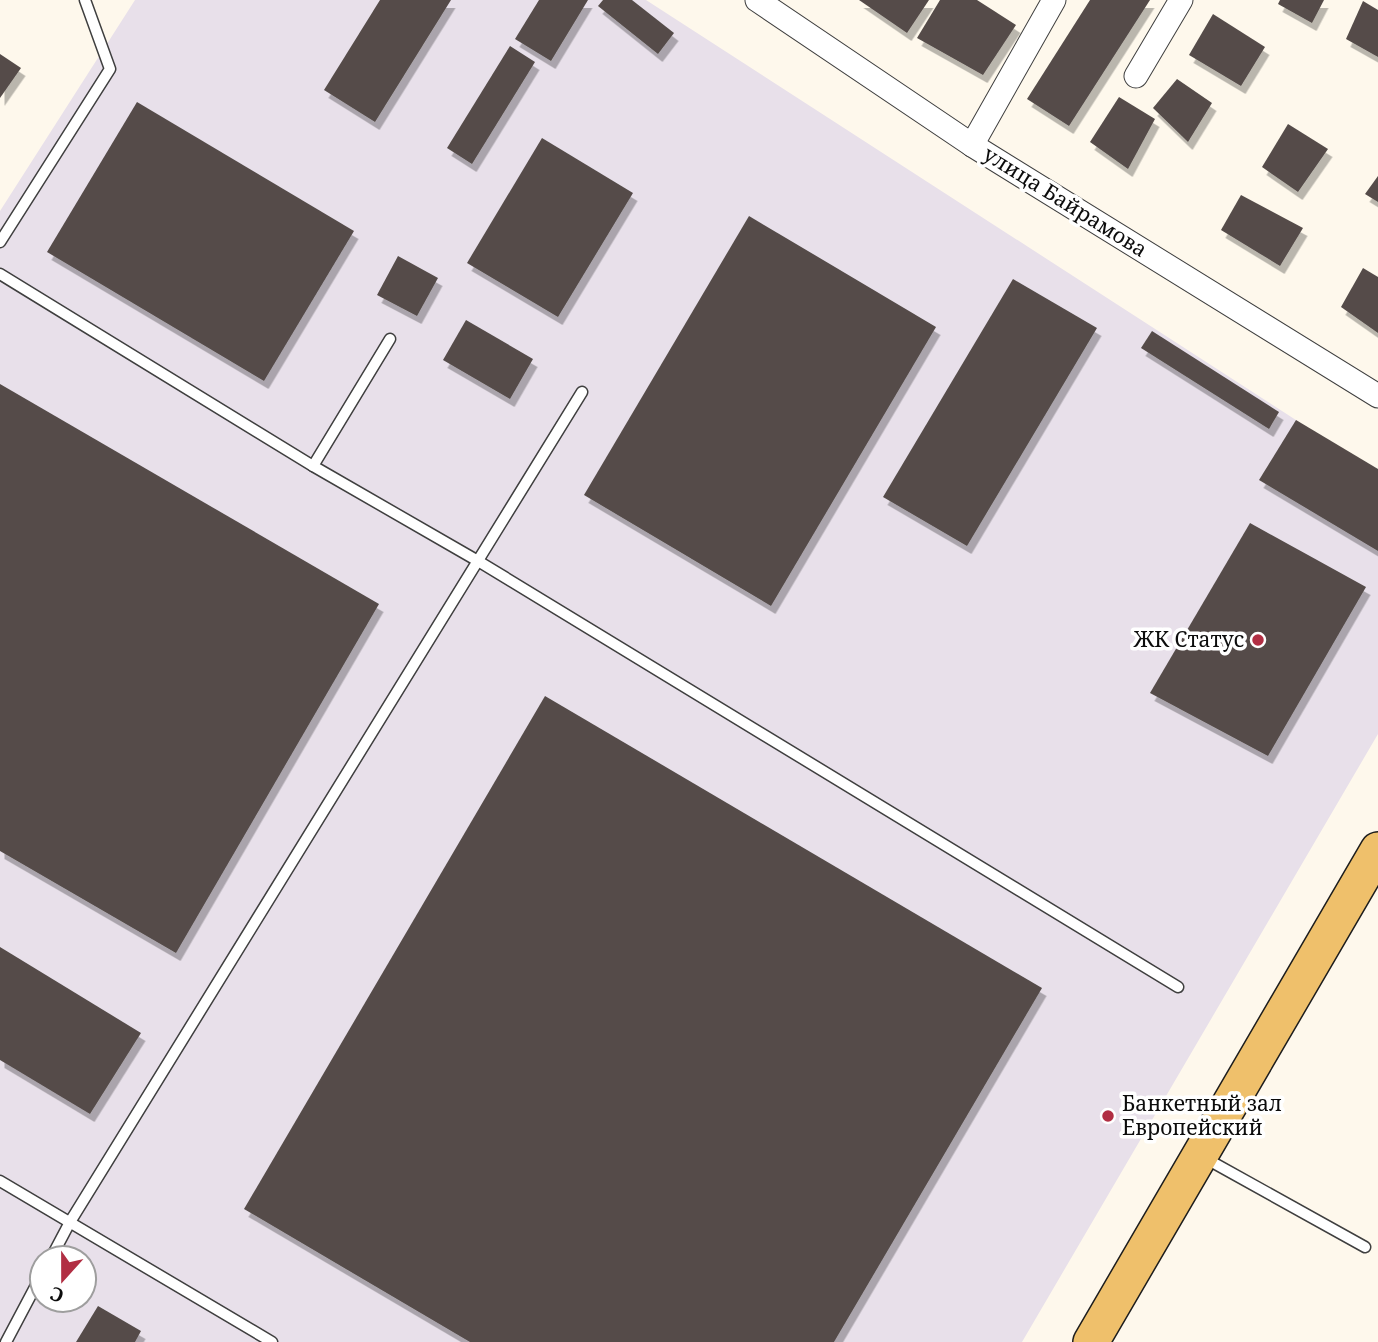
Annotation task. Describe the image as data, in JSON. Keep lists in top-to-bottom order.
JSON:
{
  "streets": {
    "street": ["улица Байрамова"]
  },
  "places": ["ЖК Статус", "Банкетный зал Европейский"],
  "north": "bottom"
}
